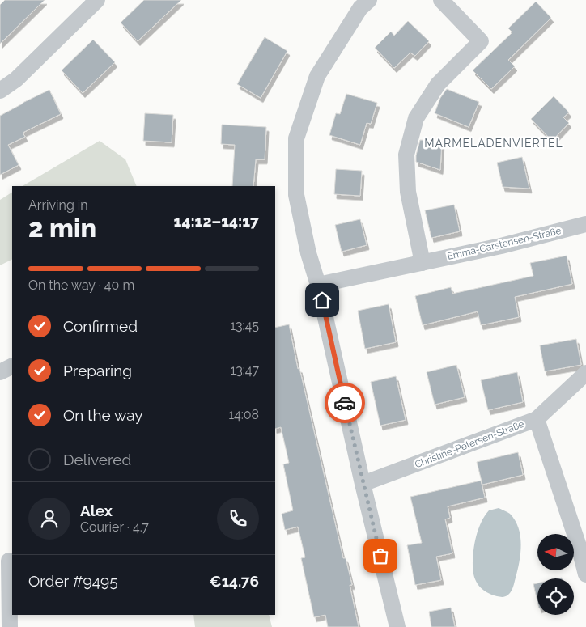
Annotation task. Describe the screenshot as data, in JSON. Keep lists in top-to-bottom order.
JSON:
{
  "streets": {
    "street": ["Emma-Carstensen-Straße", "Christine-Petersen-Straße"]
  },
  "districts": ["MARMELADENVIERTEL"],
  "north": "left",
  "page": {
    "heading": ["2 min", "Arriving in", "14:12–14:17"],
    "panel": [
      "Alex",
      "Courier · 4.7",
      "Order #9495",
      "€14.76"
    ],
    "bar": "On the way · 40 m",
    "list": [
      ["Confirmed", "13:45"],
      ["Preparing", "13:47"],
      ["On the way", "14:08"],
      "Delivered"
    ]
  }
}
